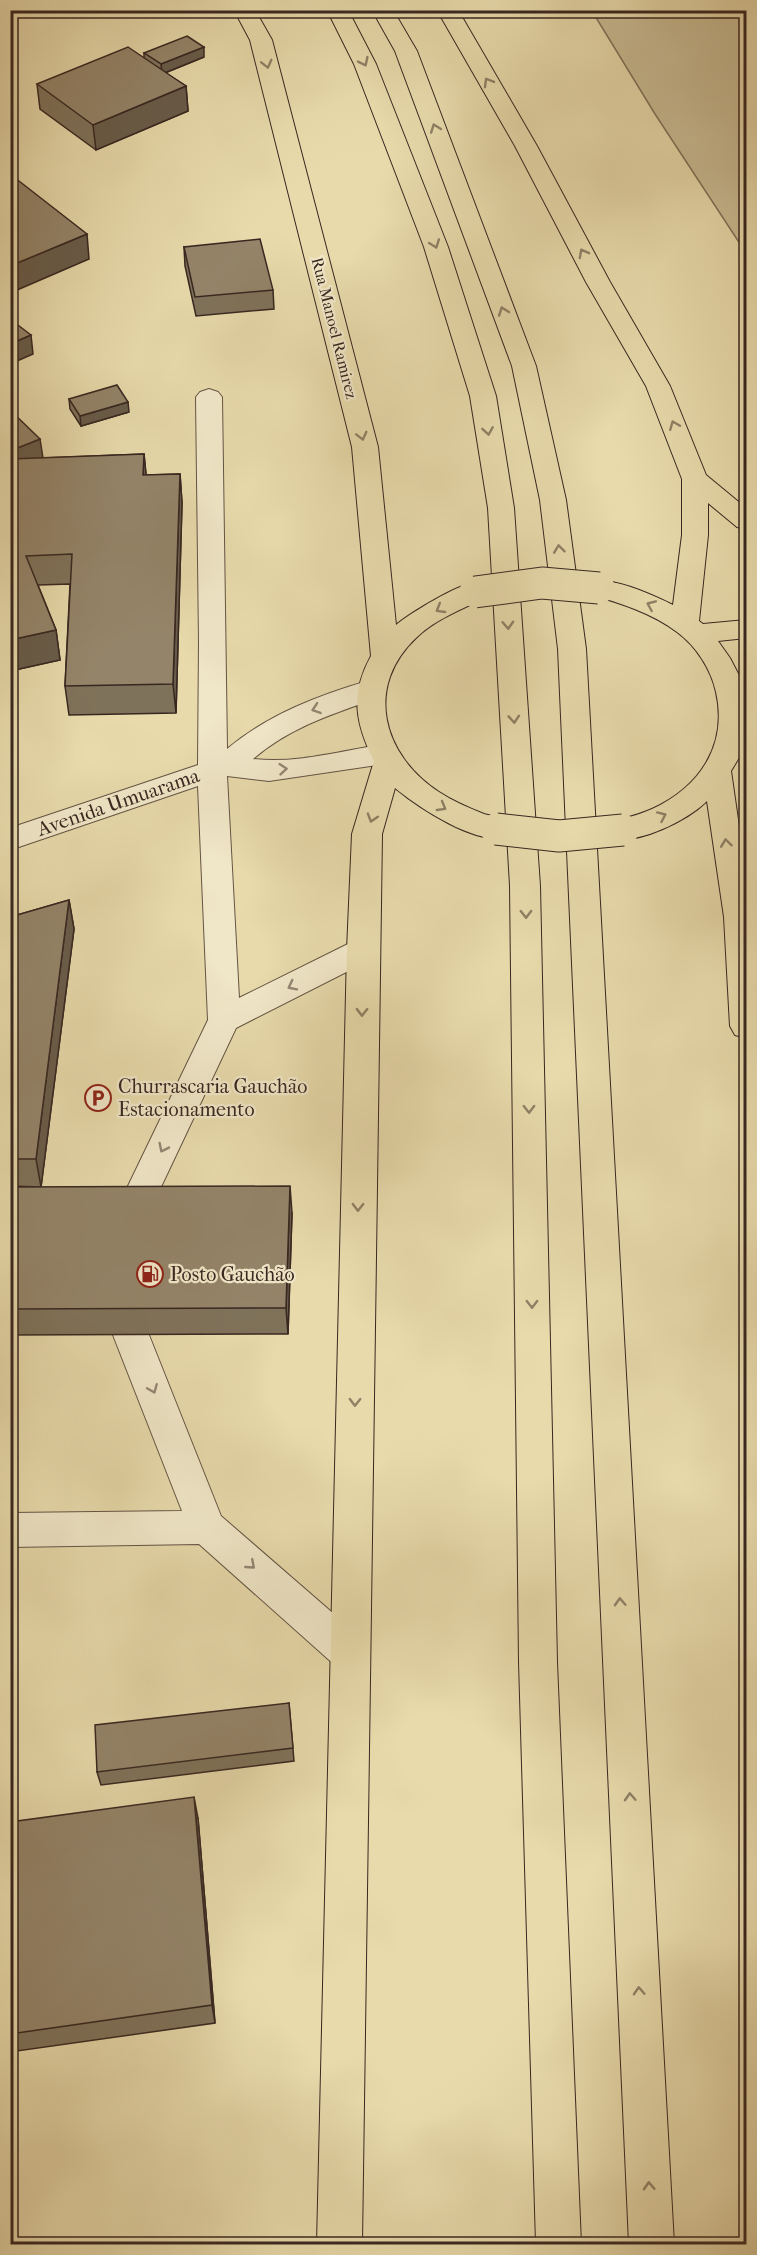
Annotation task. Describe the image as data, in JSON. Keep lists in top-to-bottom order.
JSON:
{
  "streets": {
    "main road": ["Rua Manoel Ramirez"],
    "street": ["Avenida Umuarama"]
  },
  "places": {
    "parking": ["Churrascaria Gauchão Estacionamento"],
    "fuel station": ["Posto Gauchão"]
  }
}
